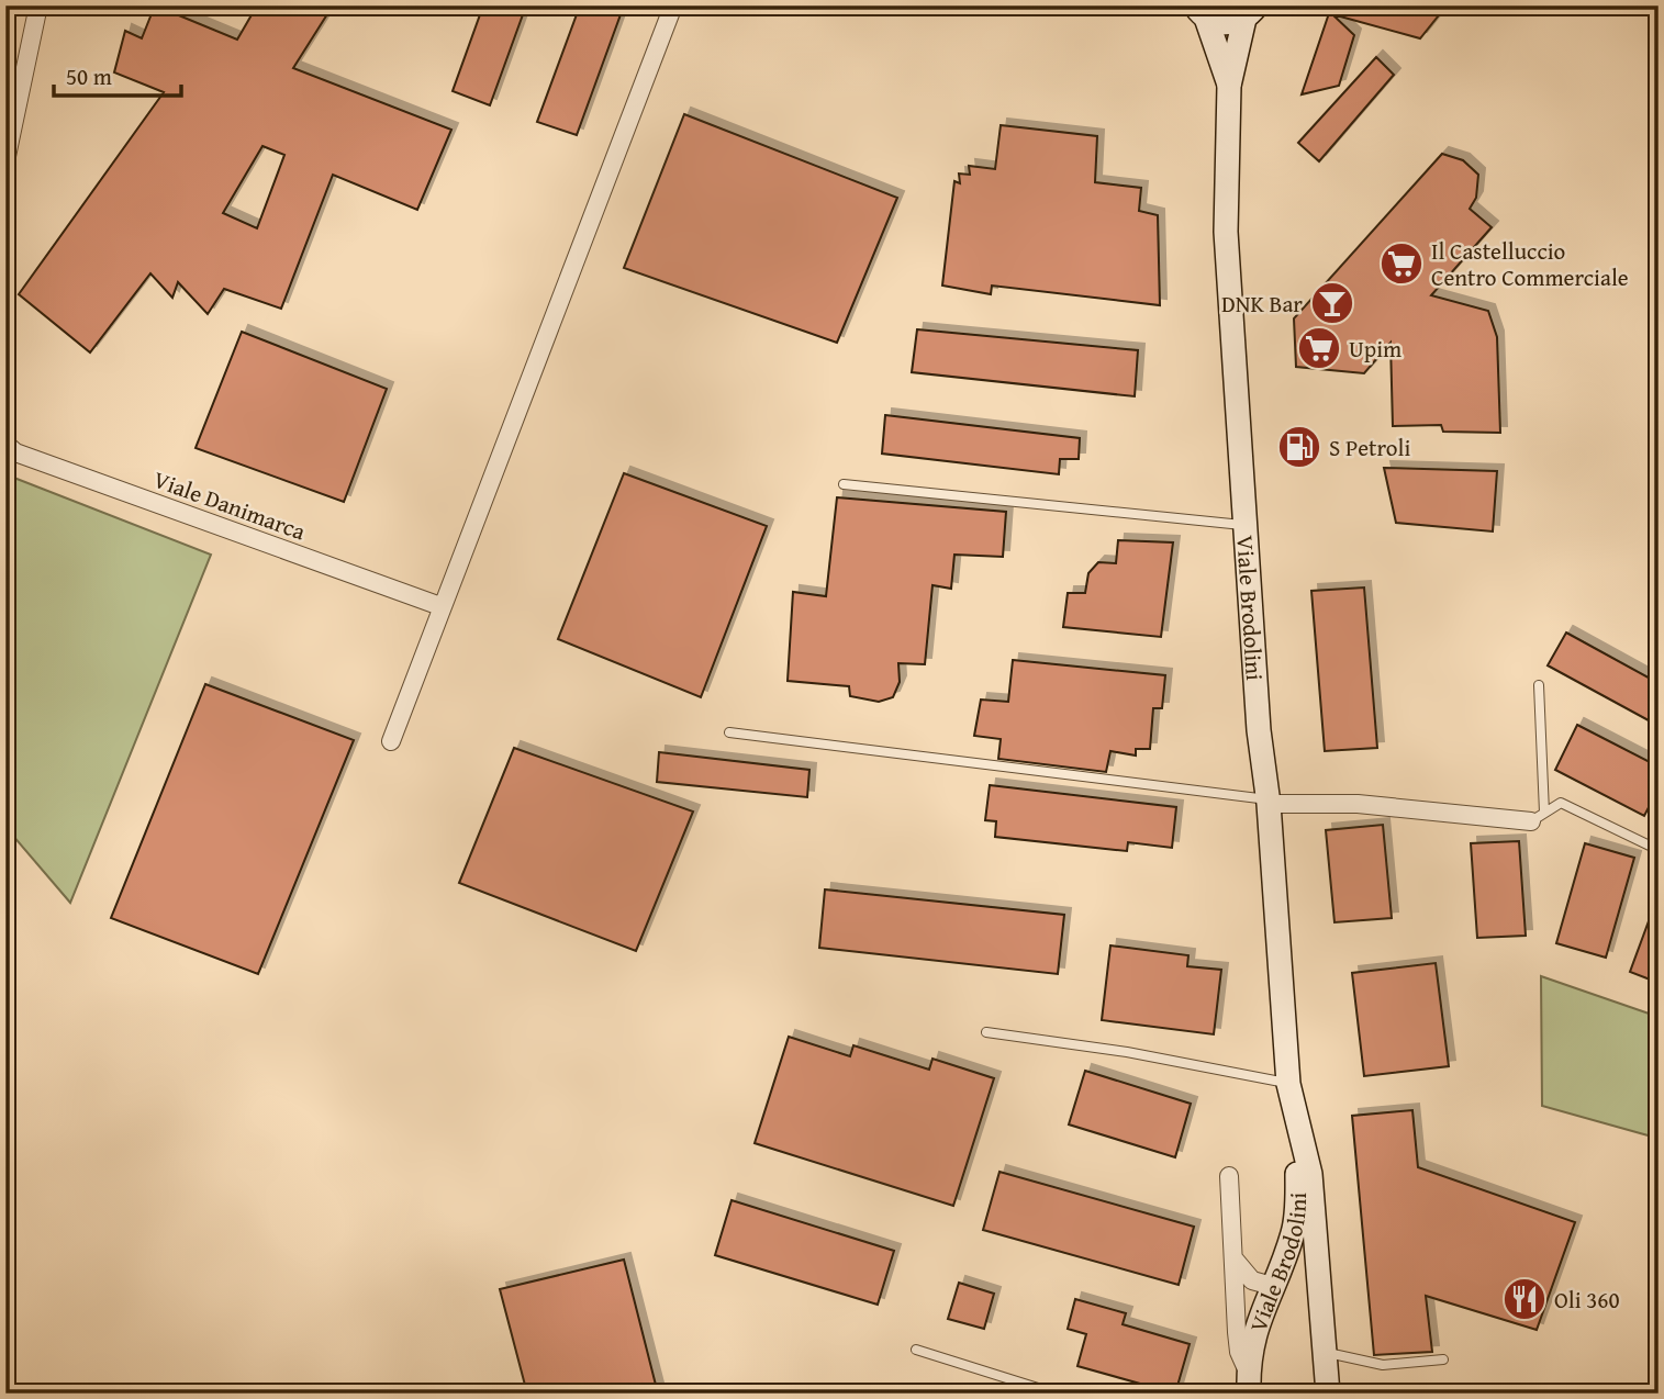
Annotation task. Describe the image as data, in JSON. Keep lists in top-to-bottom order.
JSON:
{
  "streets": {
    "street": ["Viale Danimarca", "Viale Brodolini"]
  },
  "places": {
    "supermarket": ["Il Castelluccio Centro Commerciale", "Upim"],
    "bar": ["DNK Bar"],
    "fuel station": ["S Petroli"],
    "restaurant": ["Oli 360"]
  },
  "scale_bar": "50 m"
}
